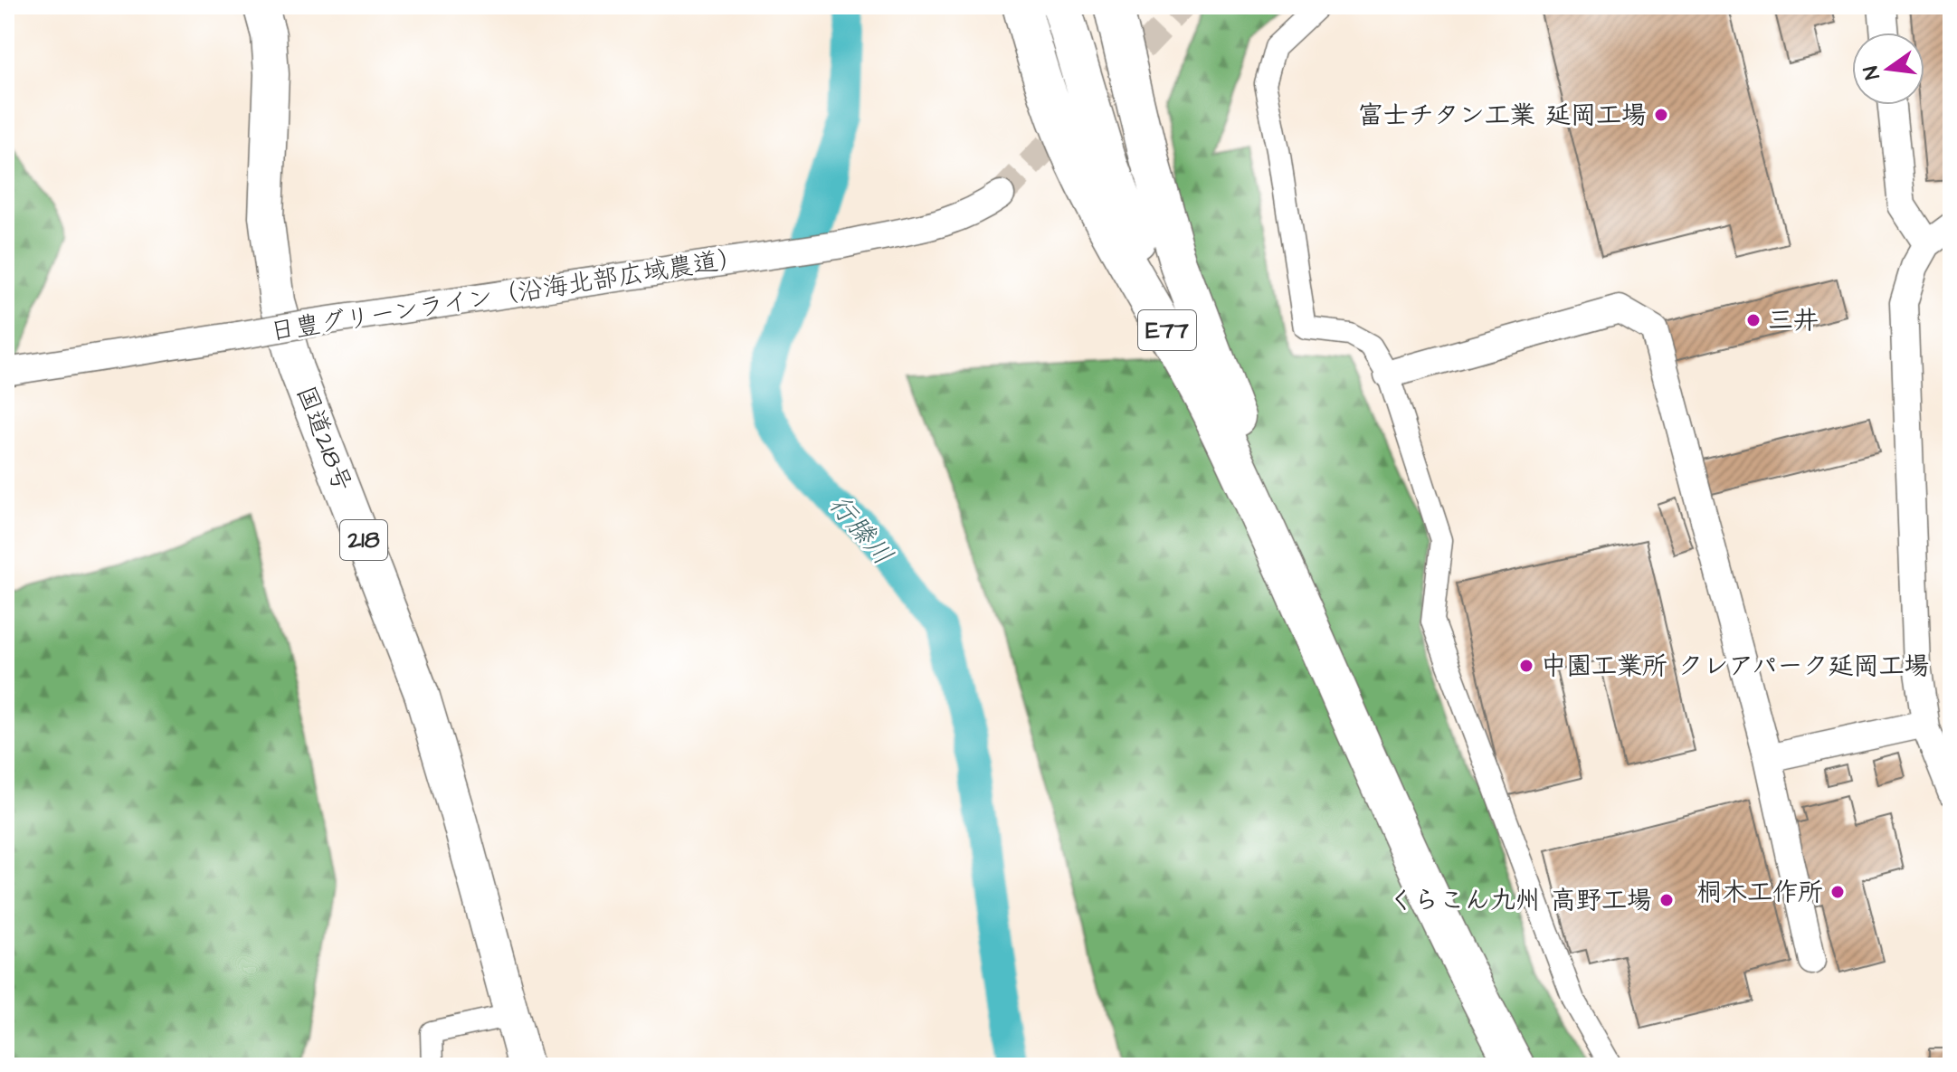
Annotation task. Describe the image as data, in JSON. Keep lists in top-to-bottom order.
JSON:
{
  "streets": {
    "highway": ["E77", "国道218号", "218"],
    "street": ["日豊グリーンライン（沿海北部広域農道）"]
  },
  "water": ["行縢川"],
  "places": [
    "富士チタン工業 延岡工場",
    "三井",
    "中園工業所 クレアパーク延岡工場",
    "桐木工作所",
    "くらこん九州 高野工場"
  ],
  "north": "left"
}
